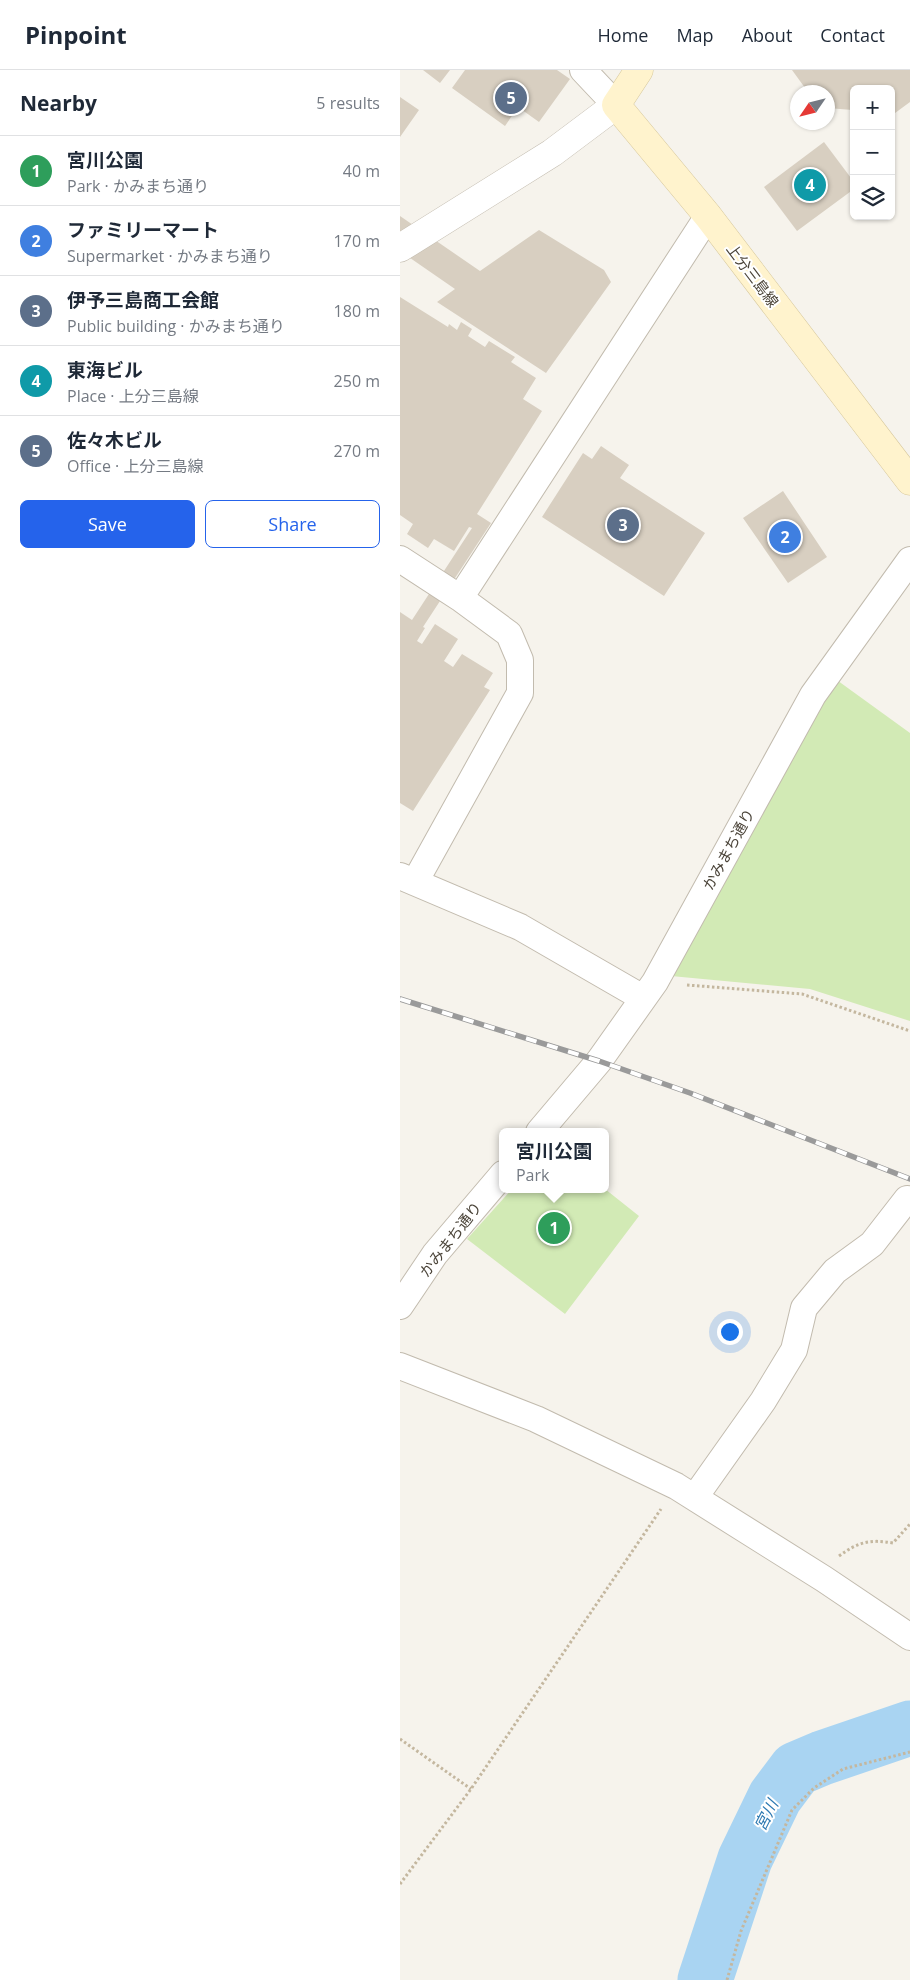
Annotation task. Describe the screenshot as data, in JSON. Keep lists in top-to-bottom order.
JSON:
{
  "streets": {
    "main road": ["上分三島線"],
    "street": ["かみまち通り"]
  },
  "water": ["宮川"],
  "north": "bottom left",
  "page": {
    "header": "Pinpoint",
    "nav": [
      "Home",
      "Map",
      "About",
      "Contact"
    ],
    "heading": ["Nearby", "5 results"],
    "pins": [
      "5",
      "4",
      "3",
      "2",
      "1"
    ],
    "map_buttons": ["+", "−"],
    "list": [
      {
        "mark": "1",
        "name": "宮川公園",
        "note": "Park · かみまち通り",
        "value": "40 m"
      },
      {
        "mark": "2",
        "name": "ファミリーマート",
        "note": "Supermarket · かみまち通り",
        "value": "170 m"
      },
      {
        "mark": "3",
        "name": "伊予三島商工会館",
        "note": "Public building · かみまち通り",
        "value": "180 m"
      },
      {
        "mark": "4",
        "name": "東海ビル",
        "note": "Place · 上分三島線",
        "value": "250 m"
      },
      {
        "mark": "5",
        "name": "佐々木ビル",
        "note": "Office · 上分三島線",
        "value": "270 m"
      }
    ],
    "buttons": ["Save", "Share"],
    "popup": ["宮川公園", "Park"]
  }
}
